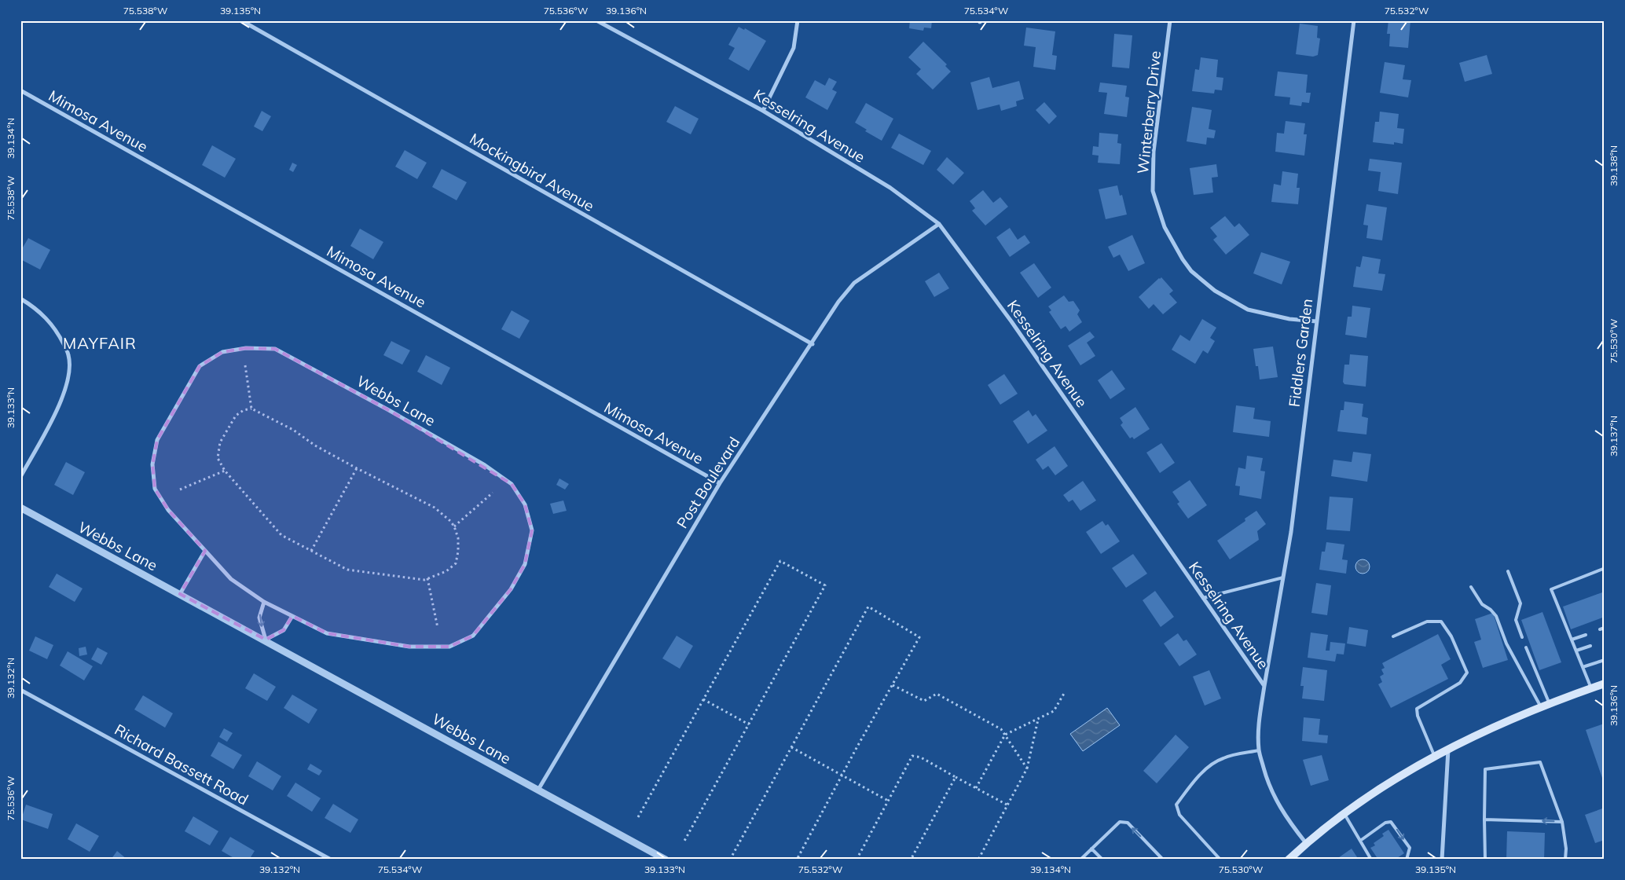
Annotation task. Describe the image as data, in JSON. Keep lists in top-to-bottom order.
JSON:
{
  "streets": {
    "street": [
      "Winterberry Drive",
      "Mimosa Avenue",
      "Kesselring Avenue",
      "Mockingbird Avenue",
      "Fiddlers Garden",
      "Webbs Lane",
      "Post Boulevard",
      "Richard Bassett Road"
    ]
  },
  "crossings": [
    ["Winterberry Drive", "Fiddlers Garden"],
    ["Mimosa Avenue", "Post Boulevard"],
    ["Kesselring Avenue", "Fiddlers Garden"],
    ["Kesselring Avenue", "Post Boulevard"],
    ["Mockingbird Avenue", "Post Boulevard"],
    ["Webbs Lane", "Post Boulevard"]
  ],
  "districts": ["MAYFAIR"],
  "coordinates": [
    "75.538°W",
    "39.135°N",
    "75.536°W",
    "39.136°N",
    "75.534°W",
    "75.532°W",
    "39.134°N",
    "39.138°N",
    "75.530°W",
    "39.133°N",
    "39.137°N",
    "39.132°N"
  ]
}
